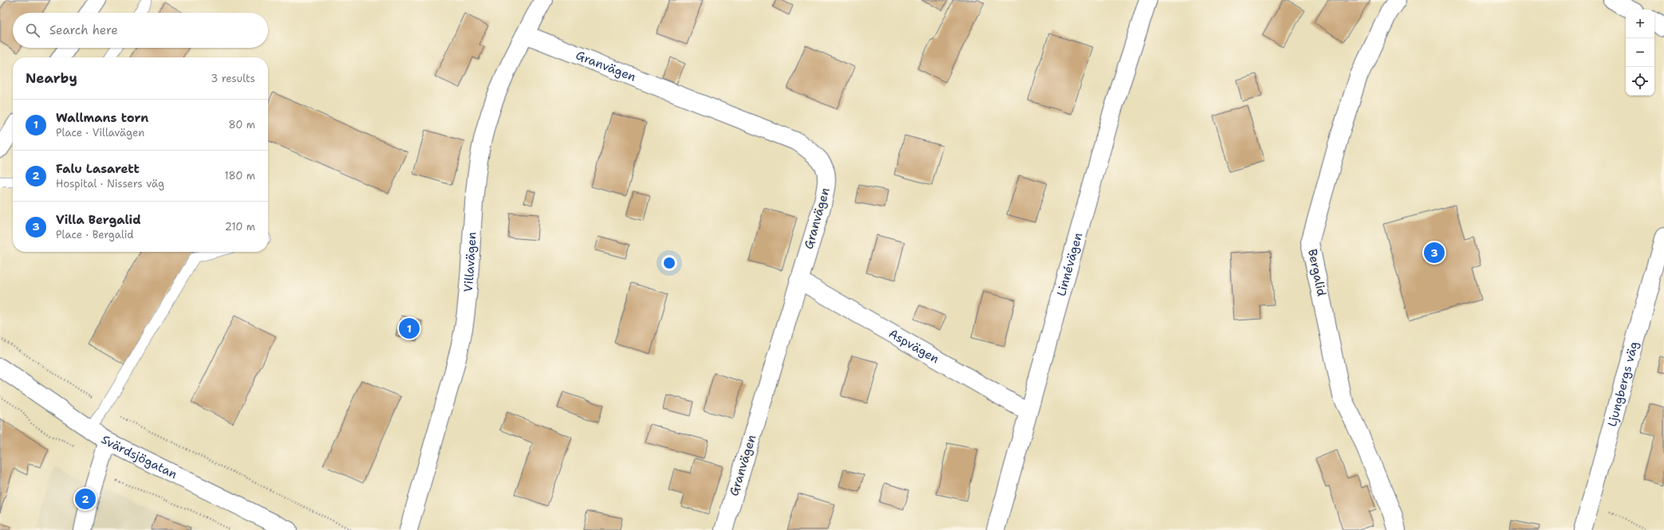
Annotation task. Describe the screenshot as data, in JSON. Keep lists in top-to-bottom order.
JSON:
{
  "streets": {
    "street": [
      "Granvägen",
      "Villavägen",
      "Linnévägen",
      "Bergalid",
      "Aspvägen",
      "Ljungbergs väg",
      "Svärdsjögatan"
    ]
  },
  "crossings": [
    ["Granvägen", "Villavägen"],
    ["Granvägen", "Aspvägen"],
    ["Linnévägen", "Aspvägen"]
  ],
  "page": {
    "map_buttons": ["+", "−"],
    "search": "Search here",
    "heading": ["Nearby", "3 results"],
    "list": [
      {
        "mark": "1",
        "name": "Wallmans torn",
        "note": "Place · Villavägen",
        "value": "80 m"
      },
      {
        "mark": "2",
        "name": "Falu Lasarett",
        "note": "Hospital · Nissers väg",
        "value": "180 m"
      },
      {
        "mark": "3",
        "name": "Villa Bergalid",
        "note": "Place · Bergalid",
        "value": "210 m"
      }
    ],
    "pins": ["3", "1", "2"]
  }
}
